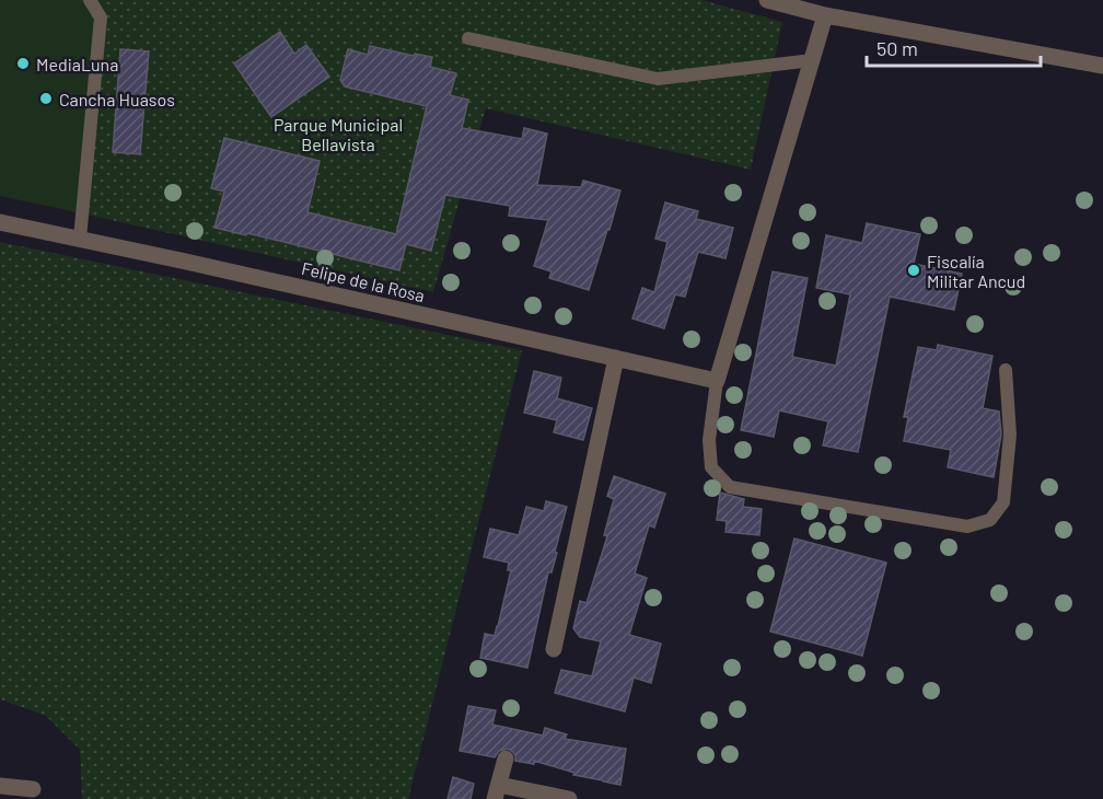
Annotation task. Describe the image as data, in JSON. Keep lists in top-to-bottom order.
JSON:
{
  "streets": {
    "street": ["Felipe de la Rosa"]
  },
  "parks": ["Parque Municipal Bellavista"],
  "places": ["MediaLuna", "Cancha Huasos", "Fiscalía Militar Ancud"],
  "scale_bar": "50 m"
}
